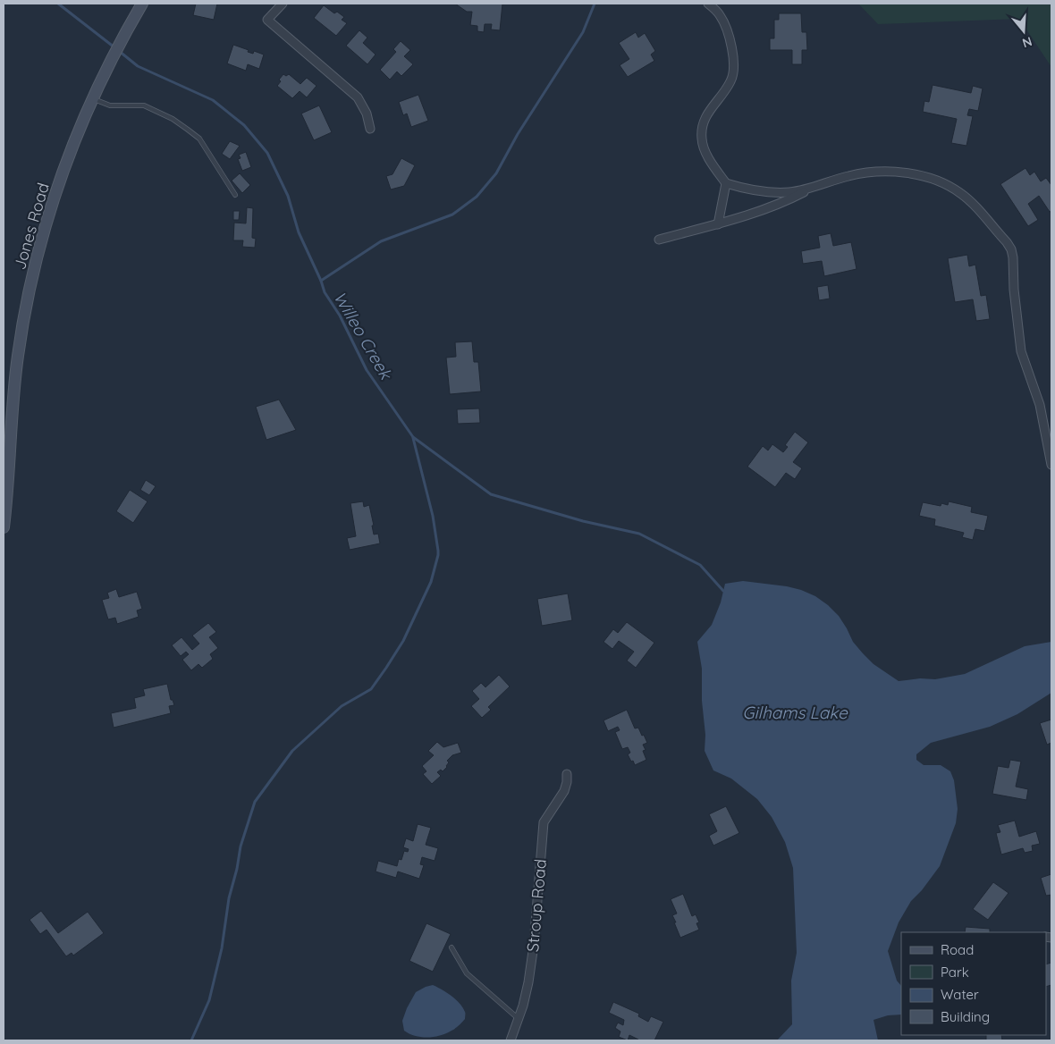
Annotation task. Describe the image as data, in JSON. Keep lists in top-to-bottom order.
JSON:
{
  "streets": {
    "street": ["Jones Road", "Stroup Road"]
  },
  "water": ["Willeo Creek", "Gilhams Lake"],
  "legend": [
    "Road",
    "Park",
    "Water",
    "Building"
  ],
  "north": "bottom"
}
